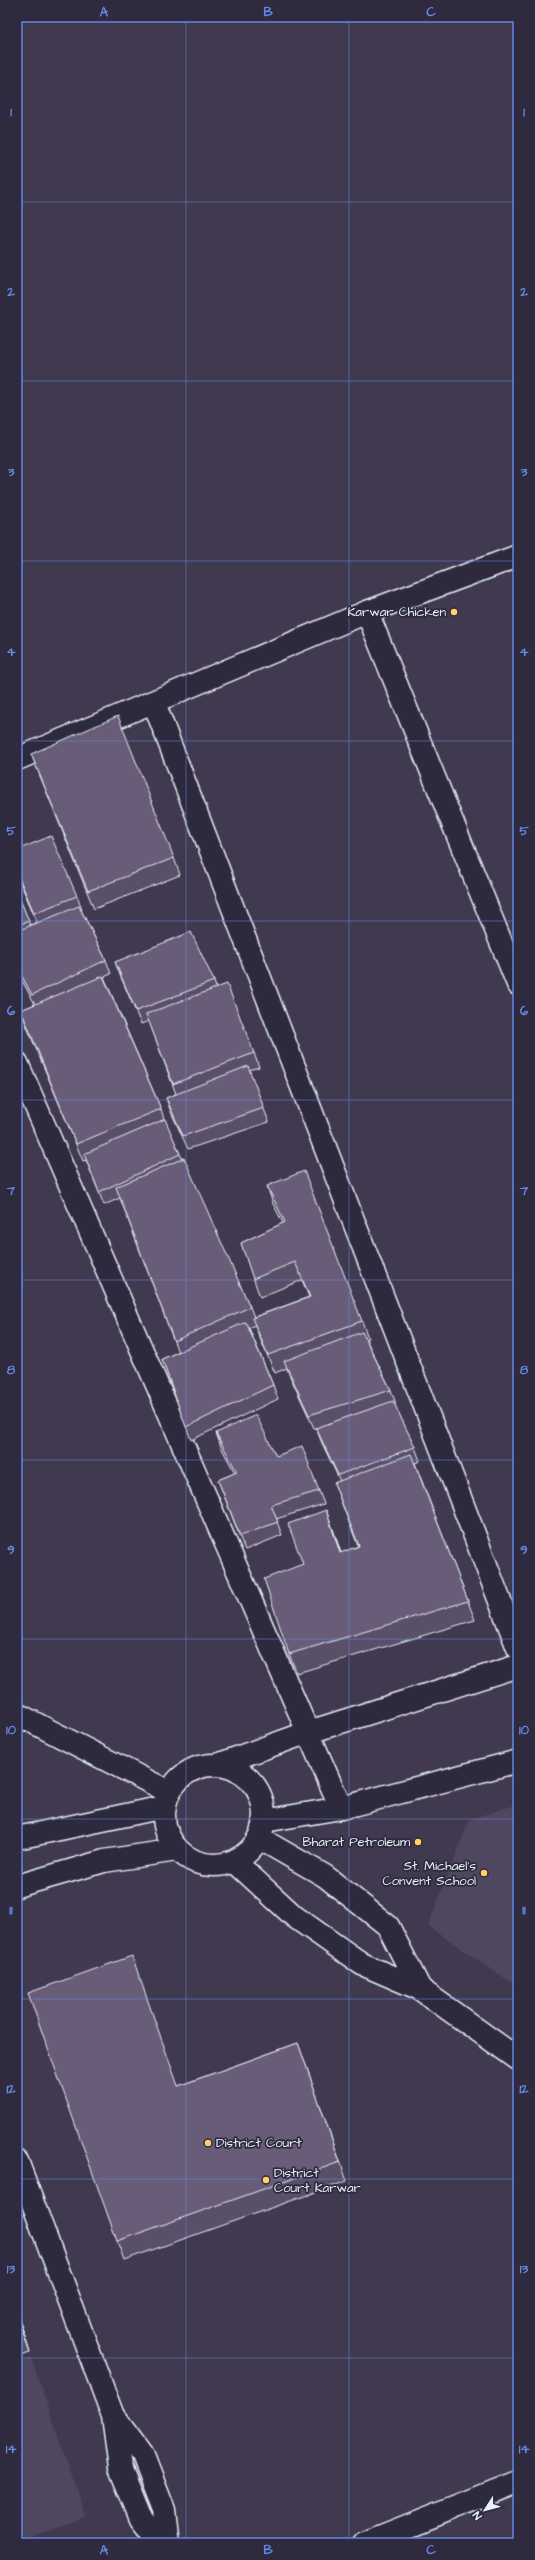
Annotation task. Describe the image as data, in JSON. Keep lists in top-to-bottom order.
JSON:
{
  "places": [
    "Karwar Chicken",
    "Bharat Petroleum",
    "St. Michael's Convent School",
    "District Court",
    "District Court Karwar"
  ],
  "north": "bottom left",
  "grid": {
    "columns": ["A", "B", "C"],
    "rows": [
      "1",
      "2",
      "3",
      "4",
      "5",
      "6",
      "7",
      "8",
      "9",
      "10",
      "11",
      "12",
      "13",
      "14"
    ]
  }
}
